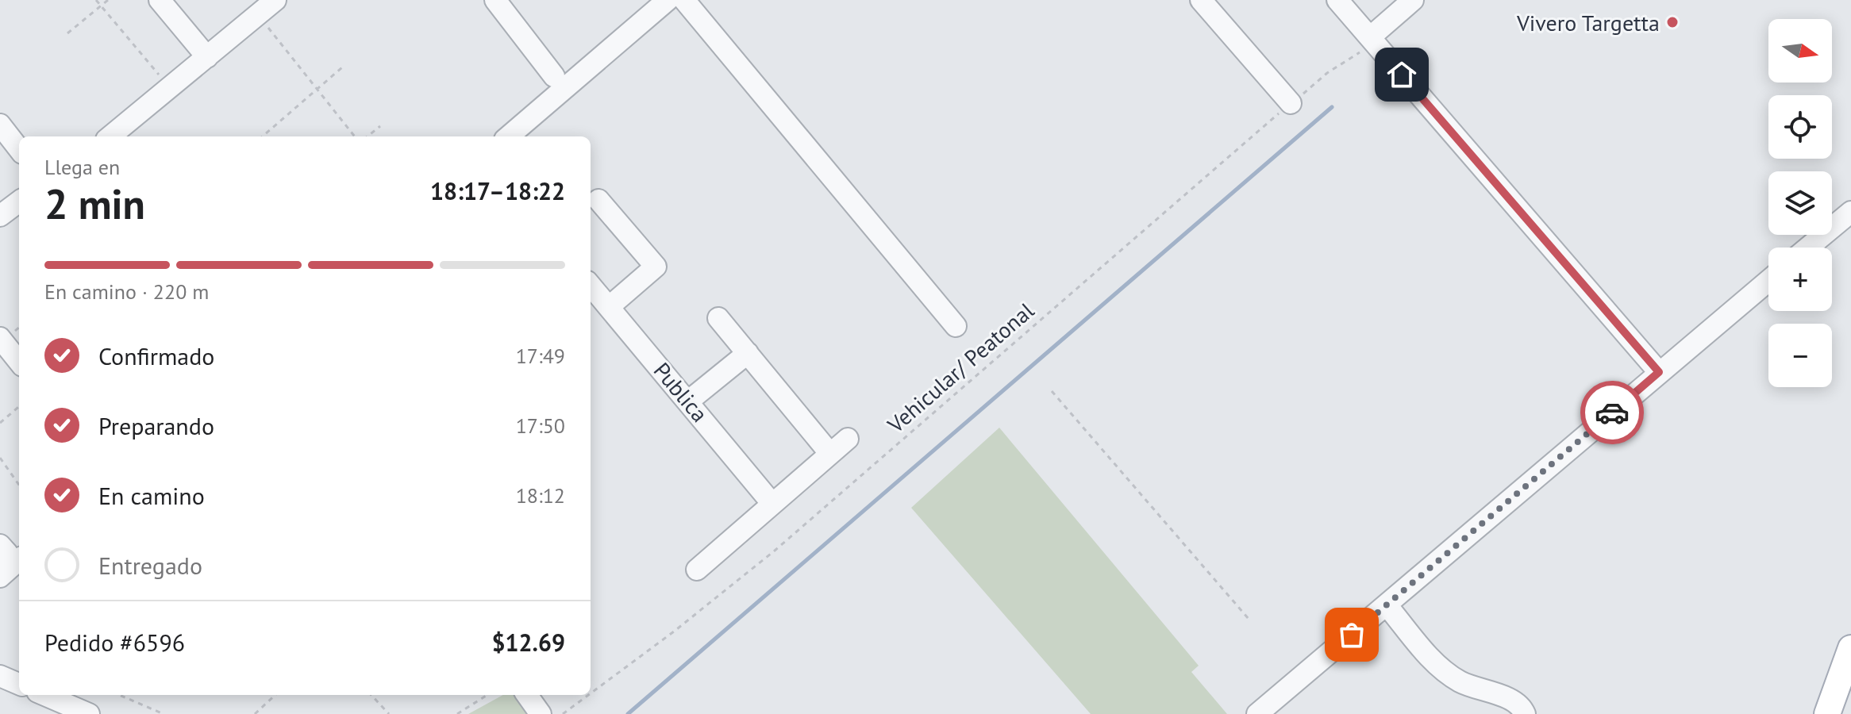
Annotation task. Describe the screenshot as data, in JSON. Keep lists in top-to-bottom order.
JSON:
{
  "streets": {
    "street": ["Publica"],
    "path": ["Vehicular/ Peatonal"]
  },
  "places": ["Vivero Targetta"],
  "north": "right",
  "page": {
    "map_buttons": ["+", "−"],
    "heading": ["2 min", "Llega en", "18:17–18:22"],
    "panel": ["Pedido #6596", "$12.69"],
    "bar": "En camino · 220 m",
    "list": [
      ["Confirmado", "17:49"],
      ["Preparando", "17:50"],
      ["En camino", "18:12"],
      "Entregado"
    ]
  }
}
